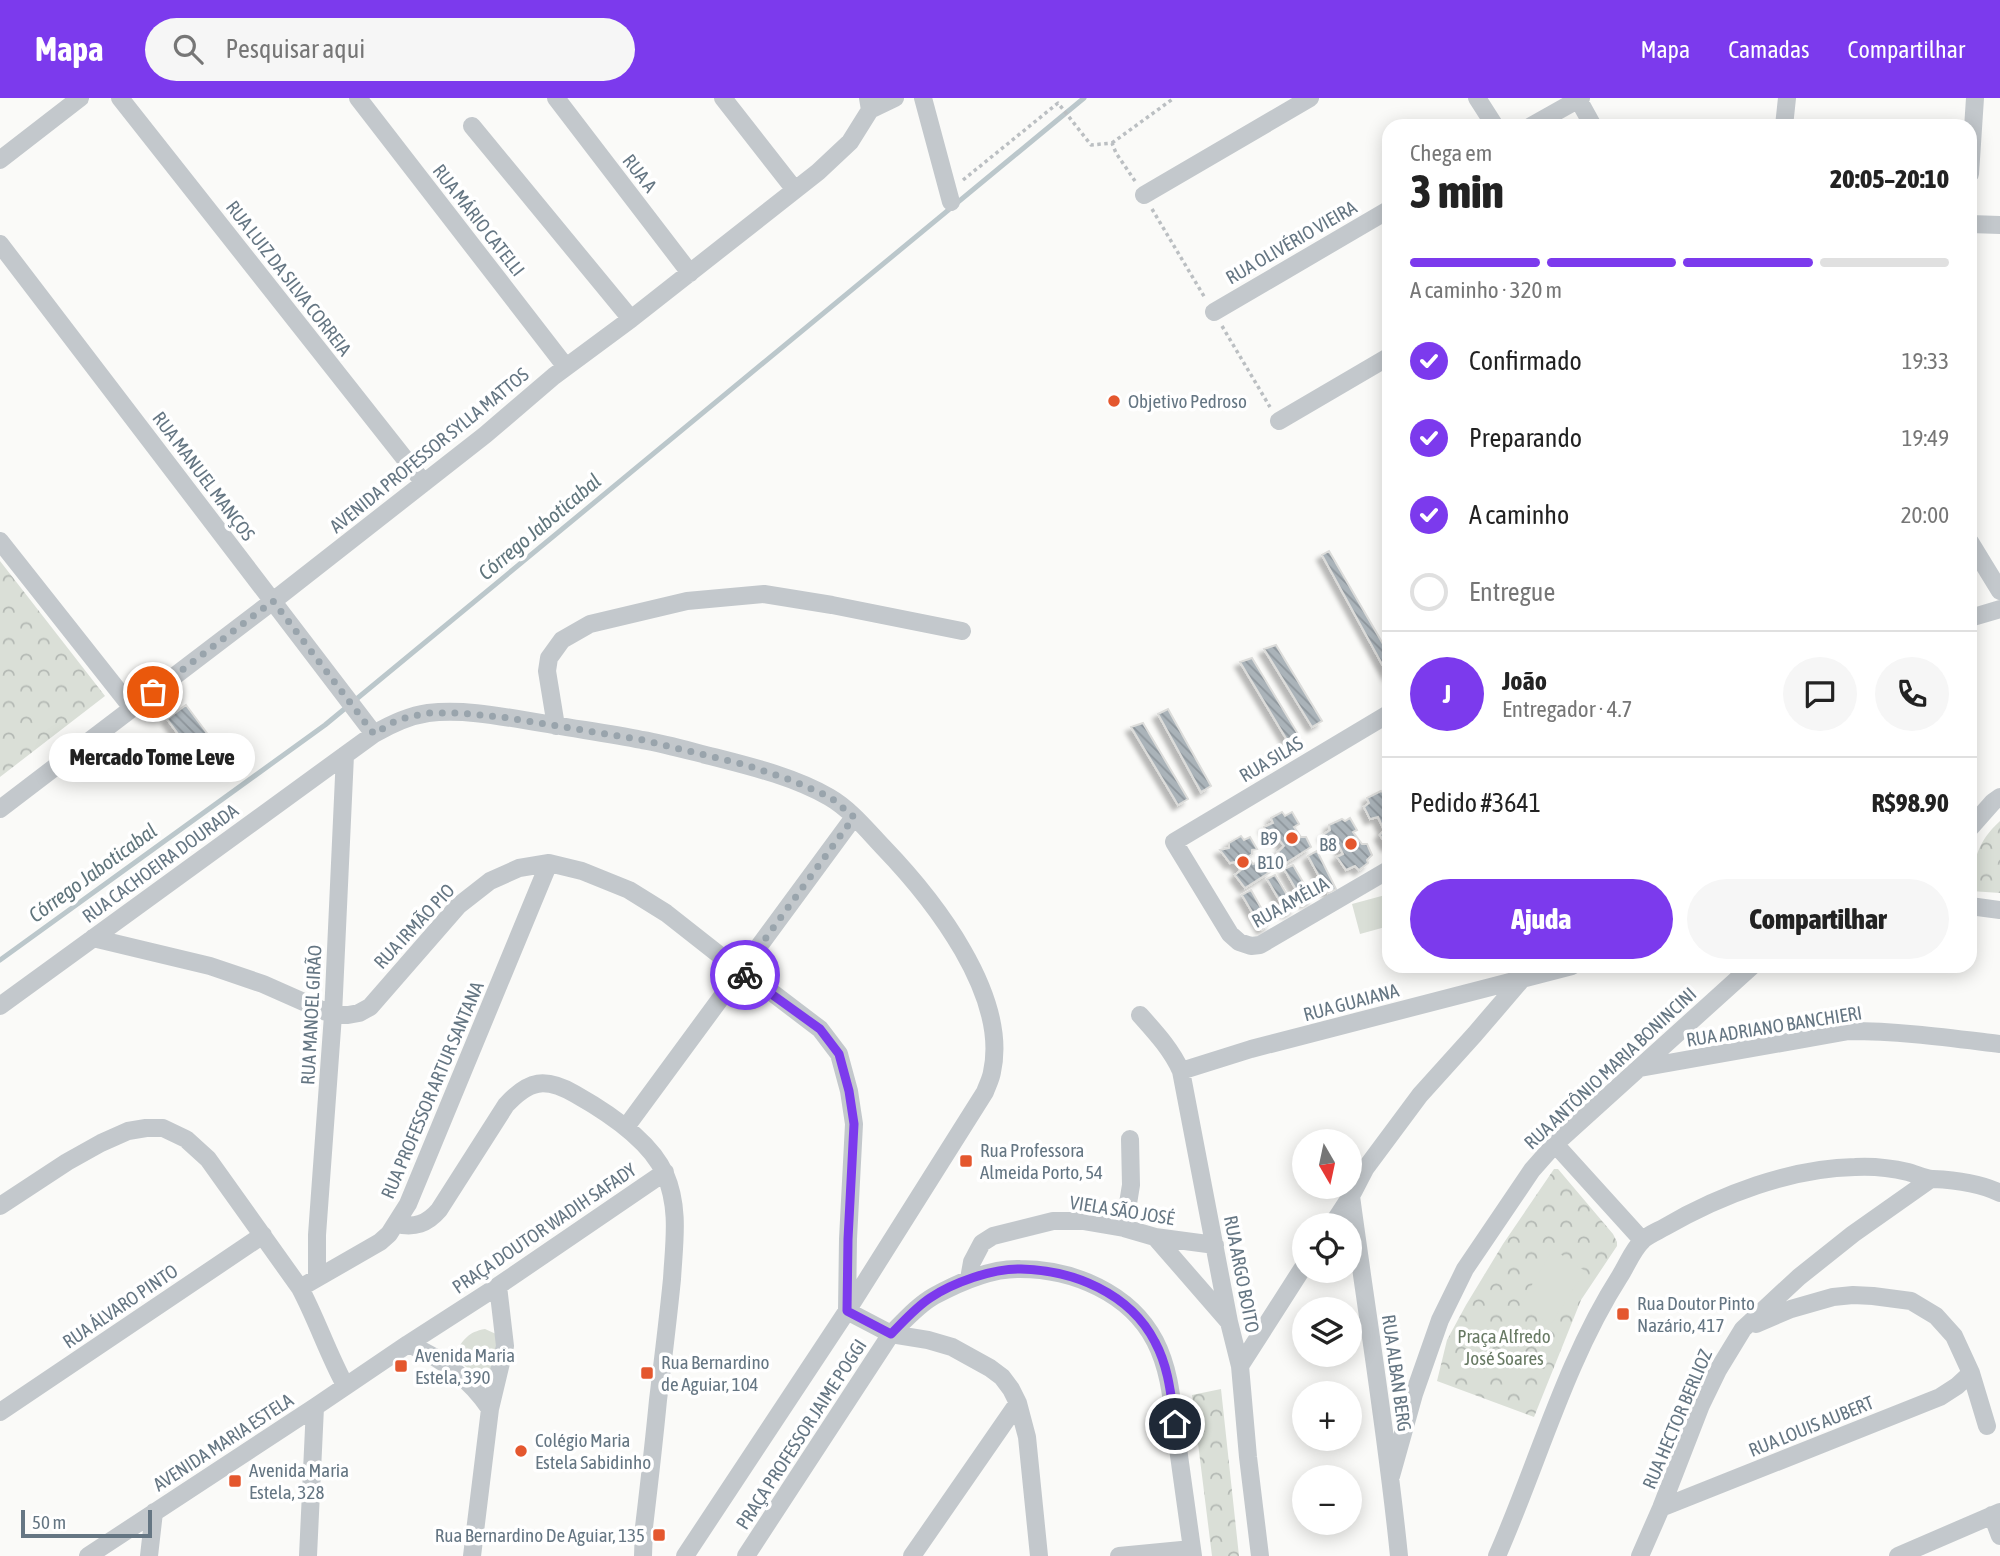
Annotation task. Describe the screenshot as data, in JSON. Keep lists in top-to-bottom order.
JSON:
{
  "streets": {
    "street": [
      "RUA A",
      "RUA MÁRIO CATELLI",
      "RUA OLIVÉRIO VIEIRA",
      "RUA LUIZ DA SILVA CORREIA",
      "AVENIDA PROFESSOR SYLLA MATTOS",
      "RUA MANUEL MANÇOS",
      "RUA SILAS",
      "RUA CACHOEIRA DOURADA",
      "RUA AMÉLIA",
      "RUA IRMÃO PIO",
      "RUA GUAIANA",
      "RUA MANOEL GIRÃO",
      "RUA ADRIANO BANCHIERI",
      "RUA ANTÔNIO MARIA BONINCINI",
      "RUA PROFESSOR ARTUR SANTANA",
      "VIELA SÃO JOSÉ",
      "PRAÇA DOUTOR WADIH SAFADY",
      "RUA ARGO BOITO",
      "RUA ÁLVARO PINTO",
      "RUA ALBAN BERG",
      "RUA HECTOR BERLIOZ",
      "RUA LOUIS AUBERT",
      "PRAÇA PROFESSOR JAIME POGGI",
      "AVENIDA MARIA ESTELA"
    ]
  },
  "crossings": [
    ["RUA A", "AVENIDA PROFESSOR SYLLA MATTOS"],
    ["RUA MÁRIO CATELLI", "AVENIDA PROFESSOR SYLLA MATTOS"],
    ["RUA LUIZ DA SILVA CORREIA", "AVENIDA PROFESSOR SYLLA MATTOS"],
    ["AVENIDA PROFESSOR SYLLA MATTOS", "RUA MANUEL MANÇOS"],
    ["RUA MANUEL MANÇOS", "RUA CACHOEIRA DOURADA"],
    ["RUA SILAS", "RUA AMÉLIA"],
    ["RUA CACHOEIRA DOURADA", "RUA MANOEL GIRÃO"],
    ["RUA CACHOEIRA DOURADA", "PRAÇA PROFESSOR JAIME POGGI"],
    ["RUA IRMÃO PIO", "RUA MANOEL GIRÃO"],
    ["RUA IRMÃO PIO", "RUA PROFESSOR ARTUR SANTANA"],
    ["RUA IRMÃO PIO", "PRAÇA PROFESSOR JAIME POGGI"],
    ["RUA GUAIANA", "RUA ARGO BOITO"],
    ["RUA MANOEL GIRÃO", "RUA PROFESSOR ARTUR SANTANA"],
    ["RUA ADRIANO BANCHIERI", "RUA ANTÔNIO MARIA BONINCINI"],
    ["RUA ANTÔNIO MARIA BONINCINI", "RUA ALBAN BERG"],
    ["RUA PROFESSOR ARTUR SANTANA", "PRAÇA DOUTOR WADIH SAFADY"],
    ["VIELA SÃO JOSÉ", "RUA ARGO BOITO"],
    ["VIELA SÃO JOSÉ", "PRAÇA PROFESSOR JAIME POGGI"],
    ["PRAÇA DOUTOR WADIH SAFADY", "AVENIDA MARIA ESTELA"],
    ["RUA HECTOR BERLIOZ", "RUA LOUIS AUBERT"]
  ],
  "water": ["Córrego Jaboticabal"],
  "parks": ["Praça Alfredo José Soares"],
  "places": {
    "other": [
      "Objetivo Pedroso",
      "Mercado Tome Leve",
      "B9",
      "B8",
      "B10",
      "Colégio Maria Estela Sabidinho"
    ],
    "transit": [
      "Rua Professora Almeida Porto, 54",
      "Rua Doutor Pinto Nazário, 417",
      "Avenida Maria Estela, 390",
      "Rua Bernardino de Aguiar, 104",
      "Avenida Maria Estela, 328",
      "Rua Bernardino De Aguiar, 135"
    ]
  },
  "scale_bar": "50 m",
  "north": "bottom",
  "page": {
    "header": "Mapa",
    "search": "Pesquisar aqui",
    "nav": ["Mapa", "Camadas", "Compartilhar"],
    "heading": ["3 min", "Chega em", "20:05–20:10"],
    "panel": [
      "João",
      "Entregador · 4.7",
      "Pedido #3641",
      "R$98.90"
    ],
    "bar": "A caminho · 320 m",
    "list": [
      ["Confirmado", "19:33"],
      ["Preparando", "19:49"],
      ["A caminho", "20:00"],
      "Entregue"
    ],
    "round": "J",
    "bubble": "Mercado Tome Leve",
    "buttons": ["Ajuda", "Compartilhar"],
    "map_buttons": ["+", "−"],
    "scale": "50 m"
  }
}
